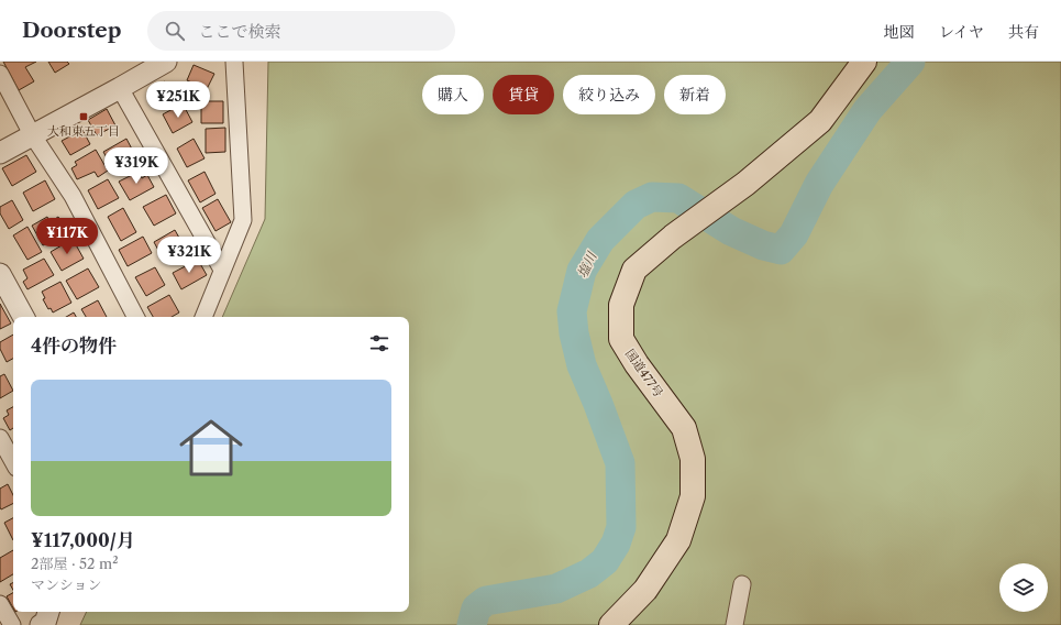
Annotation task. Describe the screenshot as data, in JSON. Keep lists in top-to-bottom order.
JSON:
{
  "streets": {
    "highway": ["国道477号"]
  },
  "water": ["塩川"],
  "places": {
    "transit": ["大和東五丁目"]
  },
  "page": {
    "header": "Doorstep",
    "search": "ここで検索",
    "nav": ["地図", "レイヤ", "共有"],
    "chip": [
      "購入",
      "賃貸",
      "絞り込み",
      "新着"
    ],
    "price": [
      "¥251K",
      "¥319K",
      "¥117K",
      "¥321K"
    ],
    "heading": "4件の物件",
    "list": [
      {
        "name": "¥117,000/月",
        "note": "2部屋 · 52 m² · マンション"
      }
    ]
  }
}
